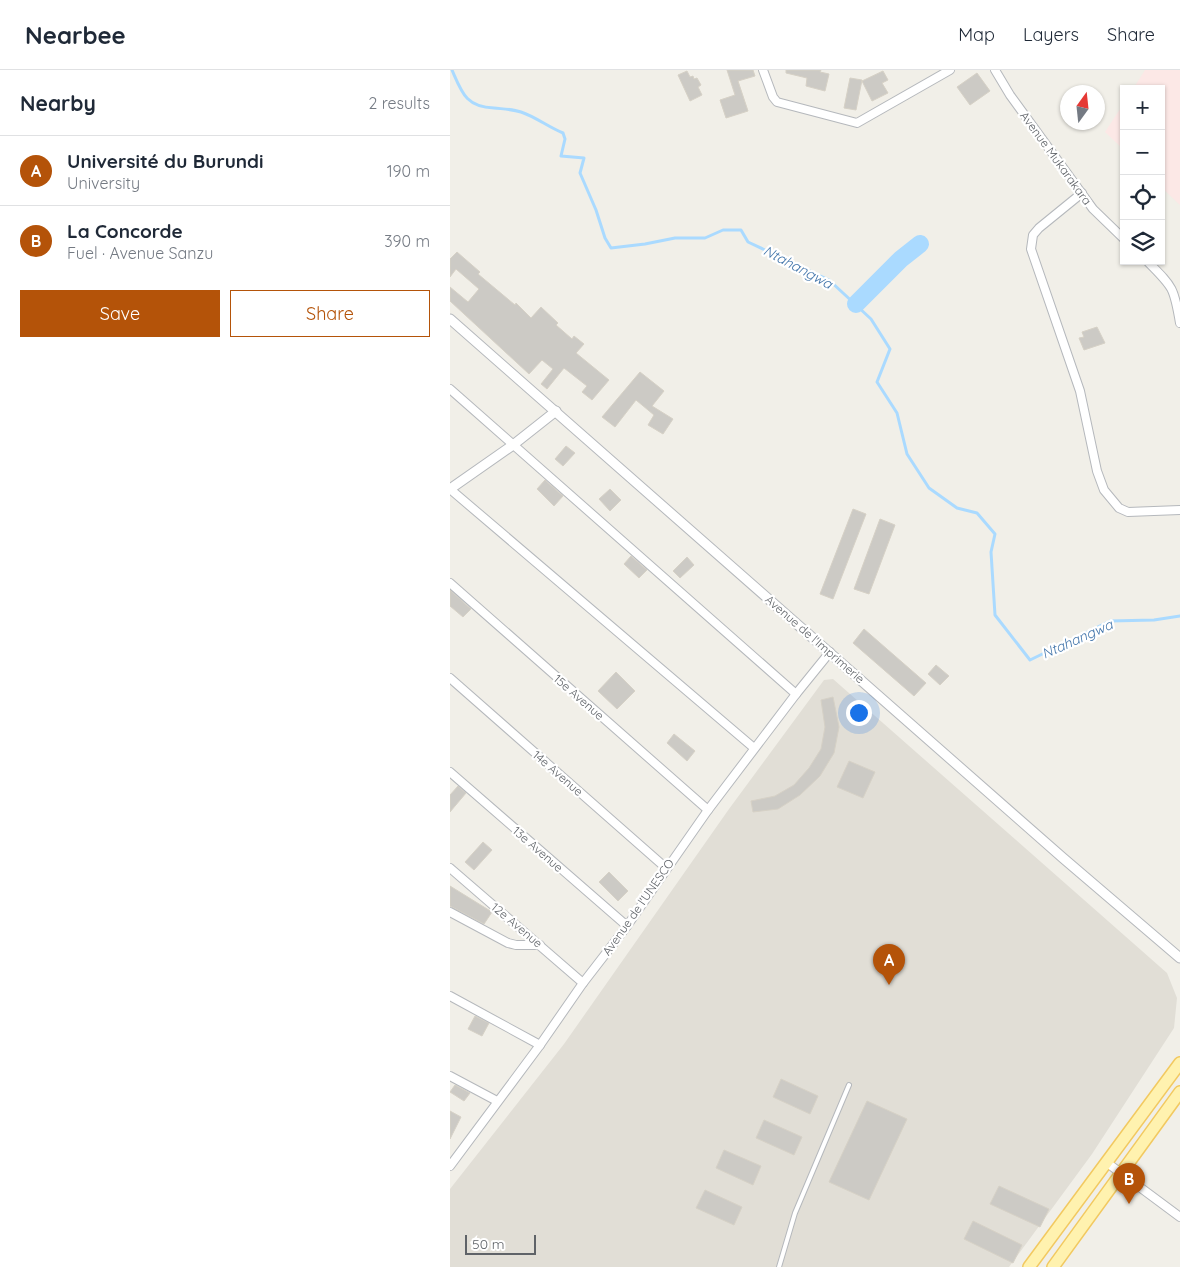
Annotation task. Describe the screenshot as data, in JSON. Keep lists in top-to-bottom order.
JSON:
{
  "streets": {
    "street": [
      "Avenue Mukarakara",
      "Avenue de l'Imprimerie",
      "15e Avenue",
      "14e Avenue",
      "13e Avenue",
      "Avenue de l'UNESCO",
      "12e Avenue"
    ]
  },
  "crossings": [
    ["Avenue de l'Imprimerie", "Avenue de l'UNESCO"],
    ["15e Avenue", "Avenue de l'UNESCO"],
    ["14e Avenue", "Avenue de l'UNESCO"],
    ["13e Avenue", "Avenue de l'UNESCO"],
    ["Avenue de l'UNESCO", "12e Avenue"]
  ],
  "water": ["Ntahangwa"],
  "scale_bar": "50 m",
  "north": "top",
  "page": {
    "header": "Nearbee",
    "nav": ["Map", "Layers", "Share"],
    "heading": ["Nearby", "2 results"],
    "map_buttons": ["+", "−"],
    "list": [
      {
        "mark": "A",
        "name": "Université du Burundi",
        "note": "University",
        "value": "190 m"
      },
      {
        "mark": "B",
        "name": "La Concorde",
        "note": "Fuel · Avenue Sanzu",
        "value": "390 m"
      }
    ],
    "buttons": ["Save", "Share"],
    "pins": ["A", "B"],
    "scale": "50 m"
  }
}
